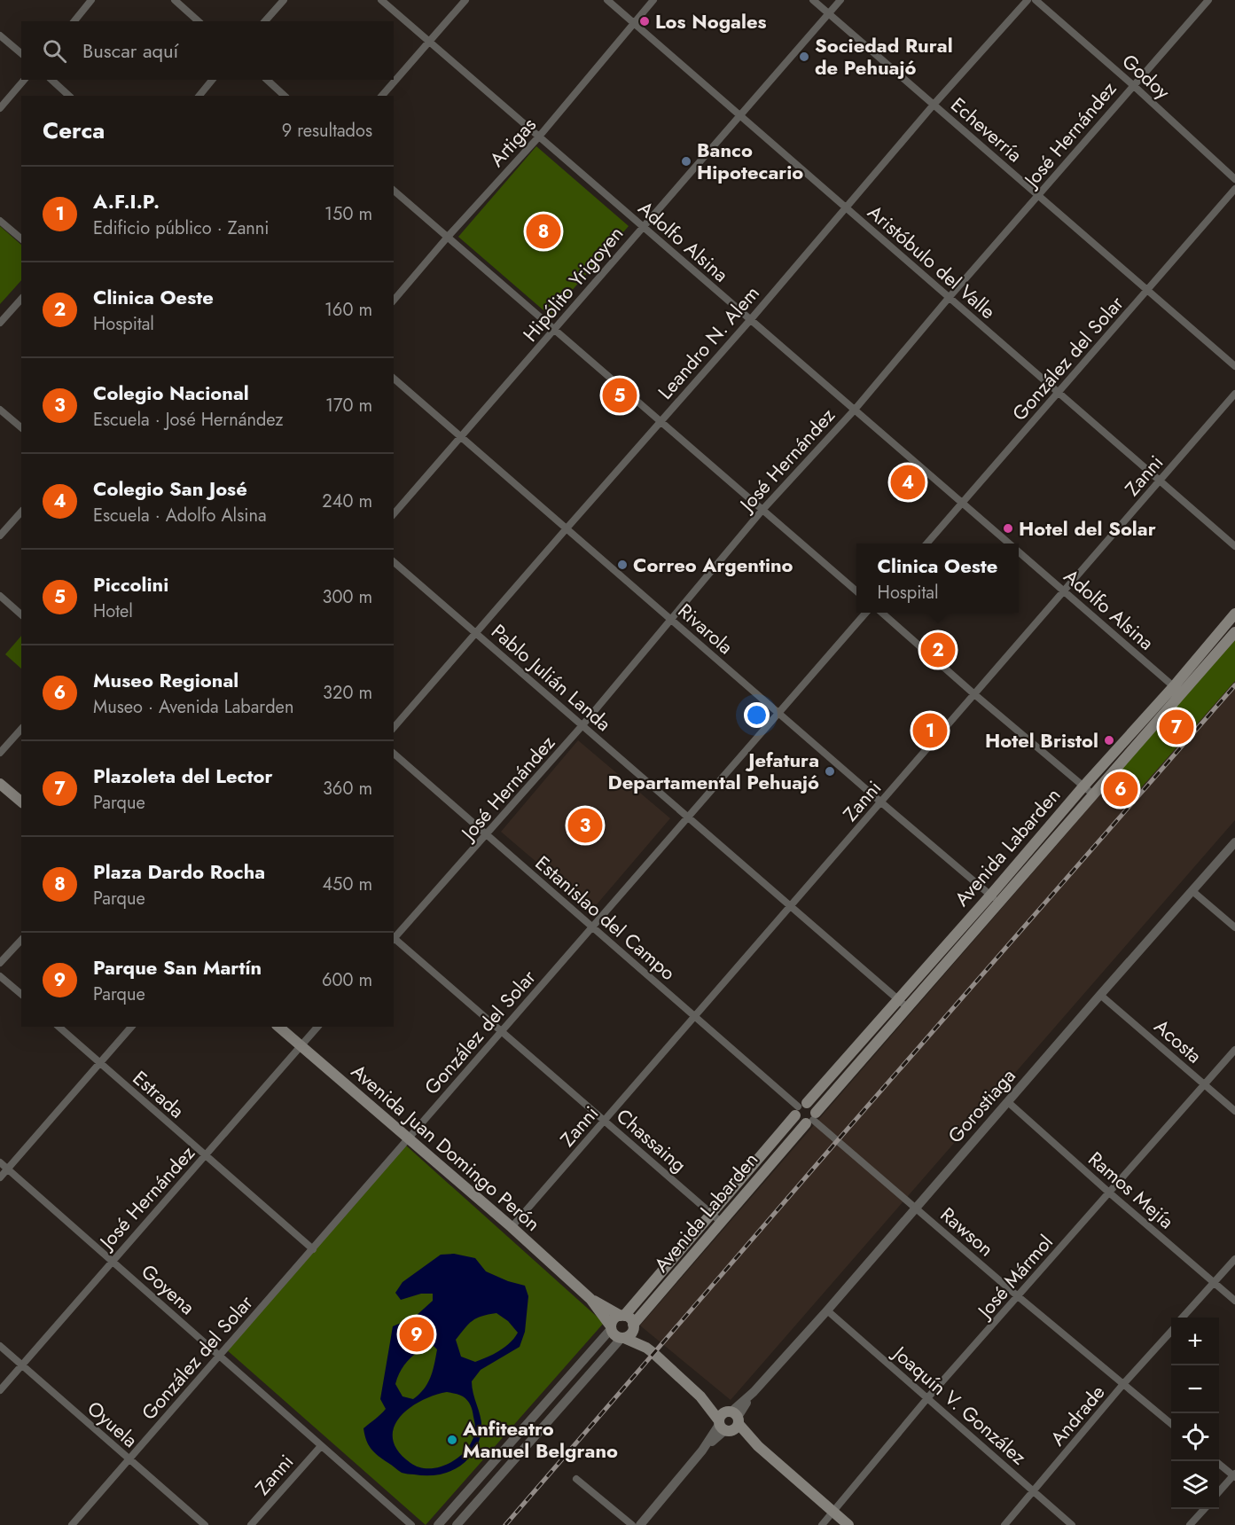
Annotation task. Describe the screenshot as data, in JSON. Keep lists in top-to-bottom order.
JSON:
{
  "streets": {
    "main road": ["Avenida Labarden", "Avenida Juan Domingo Perón"],
    "street": [
      "Godoy",
      "Echeverría",
      "José Hernández",
      "Artigas",
      "Adolfo Alsina",
      "Aristóbulo del Valle",
      "Hipólito Yrigoyen",
      "Leandro N. Alem",
      "González del Solar",
      "Zanni",
      "Rivarola",
      "Pablo Julián Landa",
      "Estanislao del Campo",
      "Acosta",
      "Estrada",
      "Gorostiaga",
      "Chassaing",
      "Ramos Mejía",
      "Rawson",
      "José Mármol",
      "Goyena",
      "Joaquín V. González",
      "Andrade",
      "Oyuela"
    ]
  },
  "crossings": [
    ["Godoy", "José Hernández"],
    ["Echeverría", "José Hernández"],
    ["Echeverría", "Hipólito Yrigoyen"],
    ["Echeverría", "Leandro N. Alem"],
    ["Echeverría", "González del Solar"],
    ["José Hernández", "Adolfo Alsina"],
    ["José Hernández", "Aristóbulo del Valle"],
    ["José Hernández", "Rivarola"],
    ["José Hernández", "Pablo Julián Landa"],
    ["José Hernández", "Estanislao del Campo"],
    ["José Hernández", "Estrada"],
    ["José Hernández", "Avenida Juan Domingo Perón"],
    ["José Hernández", "Goyena"],
    ["José Hernández", "Oyuela"],
    ["Artigas", "Adolfo Alsina"],
    ["Artigas", "Aristóbulo del Valle"],
    ["Adolfo Alsina", "Hipólito Yrigoyen"],
    ["Adolfo Alsina", "Leandro N. Alem"],
    ["Adolfo Alsina", "González del Solar"],
    ["Adolfo Alsina", "Zanni"],
    ["Adolfo Alsina", "Avenida Labarden"],
    ["Aristóbulo del Valle", "Hipólito Yrigoyen"],
    ["Aristóbulo del Valle", "Leandro N. Alem"],
    ["Aristóbulo del Valle", "González del Solar"],
    ["Aristóbulo del Valle", "Zanni"],
    ["Hipólito Yrigoyen", "Rivarola"],
    ["Leandro N. Alem", "Rivarola"],
    ["Leandro N. Alem", "Pablo Julián Landa"],
    ["González del Solar", "Rivarola"],
    ["González del Solar", "Pablo Julián Landa"],
    ["González del Solar", "Estanislao del Campo"],
    ["González del Solar", "Estrada"],
    ["González del Solar", "Chassaing"],
    ["González del Solar", "Avenida Juan Domingo Perón"],
    ["González del Solar", "Goyena"],
    ["González del Solar", "Oyuela"],
    ["Zanni", "Rivarola"],
    ["Zanni", "Pablo Julián Landa"],
    ["Zanni", "Estanislao del Campo"],
    ["Zanni", "Chassaing"],
    ["Zanni", "Avenida Juan Domingo Perón"],
    ["Zanni", "Goyena"],
    ["Rivarola", "Avenida Labarden"],
    ["Pablo Julián Landa", "Avenida Labarden"],
    ["Avenida Labarden", "Estanislao del Campo"],
    ["Avenida Labarden", "Chassaing"],
    ["Avenida Labarden", "Avenida Juan Domingo Perón"],
    ["Avenida Labarden", "Rawson"],
    ["Acosta", "Gorostiaga"],
    ["Acosta", "José Mármol"],
    ["Gorostiaga", "Ramos Mejía"],
    ["Gorostiaga", "Rawson"],
    ["Gorostiaga", "Joaquín V. González"],
    ["Ramos Mejía", "José Mármol"],
    ["Rawson", "José Mármol"],
    ["Rawson", "Andrade"],
    ["José Mármol", "Joaquín V. González"],
    ["Joaquín V. González", "Andrade"]
  ],
  "places": [
    "Los Nogales",
    "Sociedad Rural de Pehuajó",
    "Banco Hipotecario",
    "Hotel del Solar",
    "Correo Argentino",
    "Hotel Bristol",
    "Jefatura Departamental Pehuajó",
    "Anfiteatro Manuel Belgrano"
  ],
  "page": {
    "search": "Buscar aquí",
    "heading": ["Cerca", "9 resultados"],
    "list": [
      {
        "mark": "1",
        "name": "A.F.I.P.",
        "note": "Edificio público · Zanni",
        "value": "150 m"
      },
      {
        "mark": "2",
        "name": "Clinica Oeste",
        "note": "Hospital",
        "value": "160 m"
      },
      {
        "mark": "3",
        "name": "Colegio Nacional",
        "note": "Escuela · José Hernández",
        "value": "170 m"
      },
      {
        "mark": "4",
        "name": "Colegio San José",
        "note": "Escuela · Adolfo Alsina",
        "value": "240 m"
      },
      {
        "mark": "5",
        "name": "Piccolini",
        "note": "Hotel",
        "value": "300 m"
      },
      {
        "mark": "6",
        "name": "Museo Regional",
        "note": "Museo · Avenida Labarden",
        "value": "320 m"
      },
      {
        "mark": "7",
        "name": "Plazoleta del Lector",
        "note": "Parque",
        "value": "360 m"
      },
      {
        "mark": "8",
        "name": "Plaza Dardo Rocha",
        "note": "Parque",
        "value": "450 m"
      },
      {
        "mark": "9",
        "name": "Parque San Martín",
        "note": "Parque",
        "value": "600 m"
      }
    ],
    "pins": [
      "8",
      "5",
      "4",
      "2",
      "7",
      "1",
      "6",
      "3",
      "9"
    ],
    "popup": ["Clinica Oeste", "Hospital"],
    "map_buttons": ["+", "−"]
  }
}
